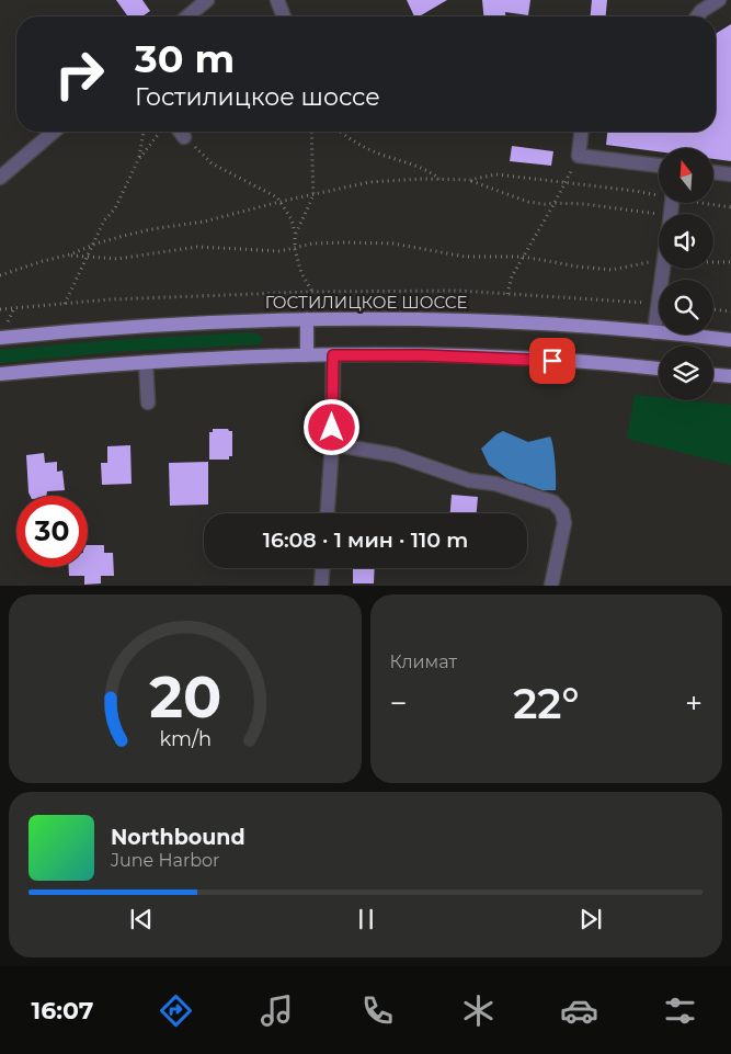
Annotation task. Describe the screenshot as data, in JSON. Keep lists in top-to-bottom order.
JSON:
{
  "streets": {
    "main road": ["ГОСТИЛИЦКОЕ ШОССЕ"]
  },
  "north": "top",
  "page": {
    "turn": ["30 m", "Гостилицкое шоссе"],
    "limit": "30",
    "trip": "16:08 · 1 мин · 110 m",
    "tile": "Климат",
    "heat": ["−", "22°", "+"],
    "song": ["Northbound", "June Harbor"],
    "tabs": "16:07",
    "gauge": ["20", "km/h"]
  }
}
